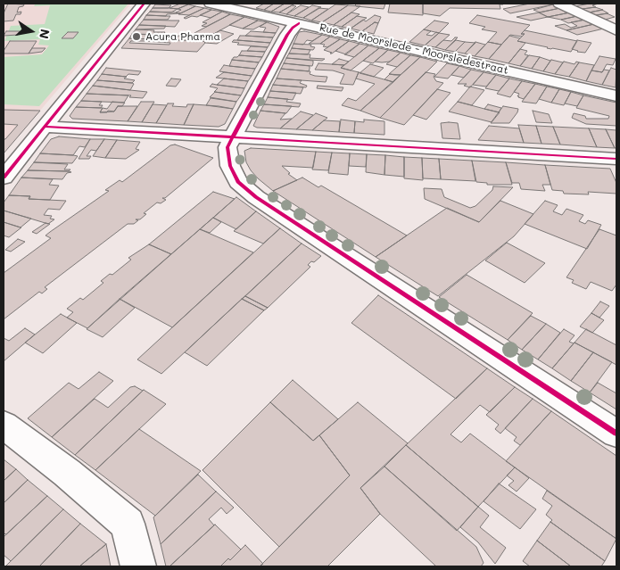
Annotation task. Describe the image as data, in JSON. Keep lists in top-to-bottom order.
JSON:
{
  "streets": {
    "street": ["Rue de Moorslede - Moorsledestraat"]
  },
  "places": ["Acura Pharma"],
  "north": "right"
}
